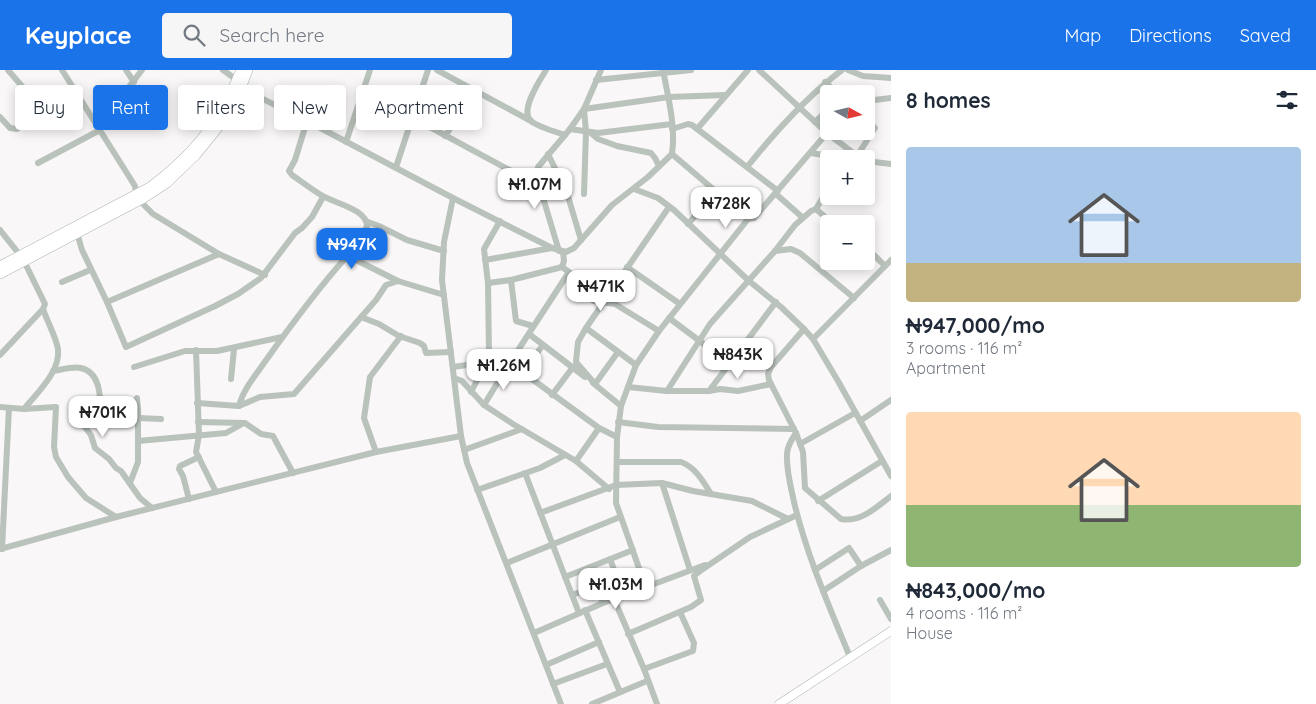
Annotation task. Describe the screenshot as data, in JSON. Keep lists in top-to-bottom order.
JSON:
{
  "north": "right",
  "page": {
    "header": "Keyplace",
    "search": "Search here",
    "nav": ["Map", "Directions", "Saved"],
    "heading": "8 homes",
    "map_buttons": ["+", "−"],
    "chip": [
      "Buy",
      "Rent",
      "Filters",
      "New",
      "Apartment"
    ],
    "list": [
      {
        "name": "₦947,000/mo",
        "note": "3 rooms · 116 m² · Apartment"
      },
      {
        "name": "₦843,000/mo",
        "note": "4 rooms · 116 m² · House"
      }
    ],
    "price": [
      "₦1.07M",
      "₦728K",
      "₦947K",
      "₦471K",
      "₦843K",
      "₦1.26M",
      "₦701K",
      "₦1.03M"
    ]
  }
}
